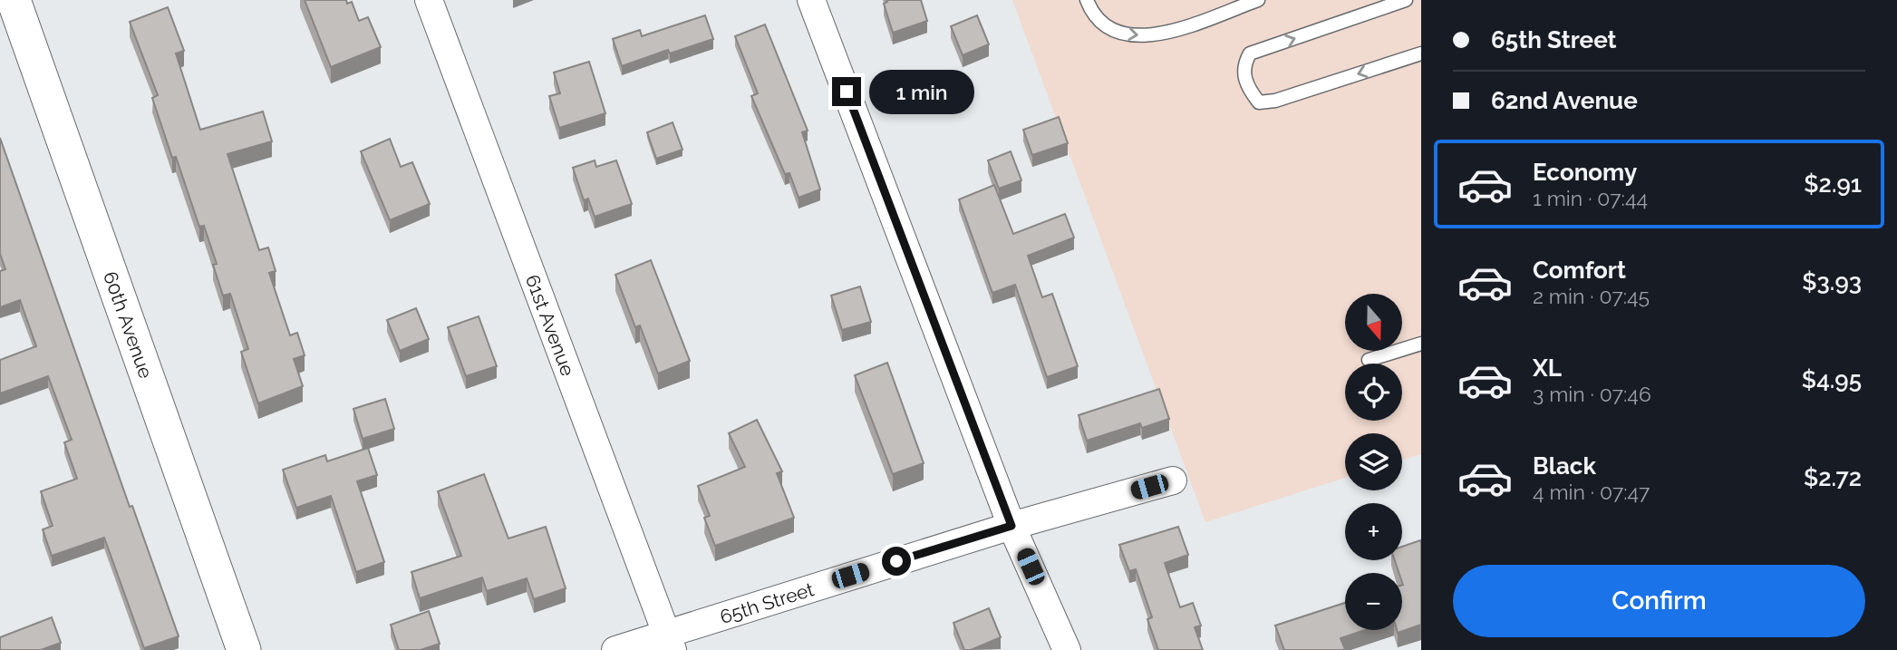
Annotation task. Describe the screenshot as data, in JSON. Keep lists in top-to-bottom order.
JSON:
{
  "streets": {
    "street": ["60th Avenue", "61st Avenue", "65th Street"]
  },
  "crossings": [
    ["61st Avenue", "65th Street"]
  ],
  "north": "bottom",
  "page": {
    "banner": ["65th Street", "62nd Avenue"],
    "bubble": "1 min",
    "list": [
      {
        "name": "Economy",
        "note": "1 min · 07:44",
        "value": "$2.91"
      },
      {
        "name": "Comfort",
        "note": "2 min · 07:45",
        "value": "$3.93"
      },
      {
        "name": "XL",
        "note": "3 min · 07:46",
        "value": "$4.95"
      },
      {
        "name": "Black",
        "note": "4 min · 07:47",
        "value": "$2.72"
      }
    ],
    "map_buttons": ["+", "−"],
    "buttons": "Confirm"
  }
}
